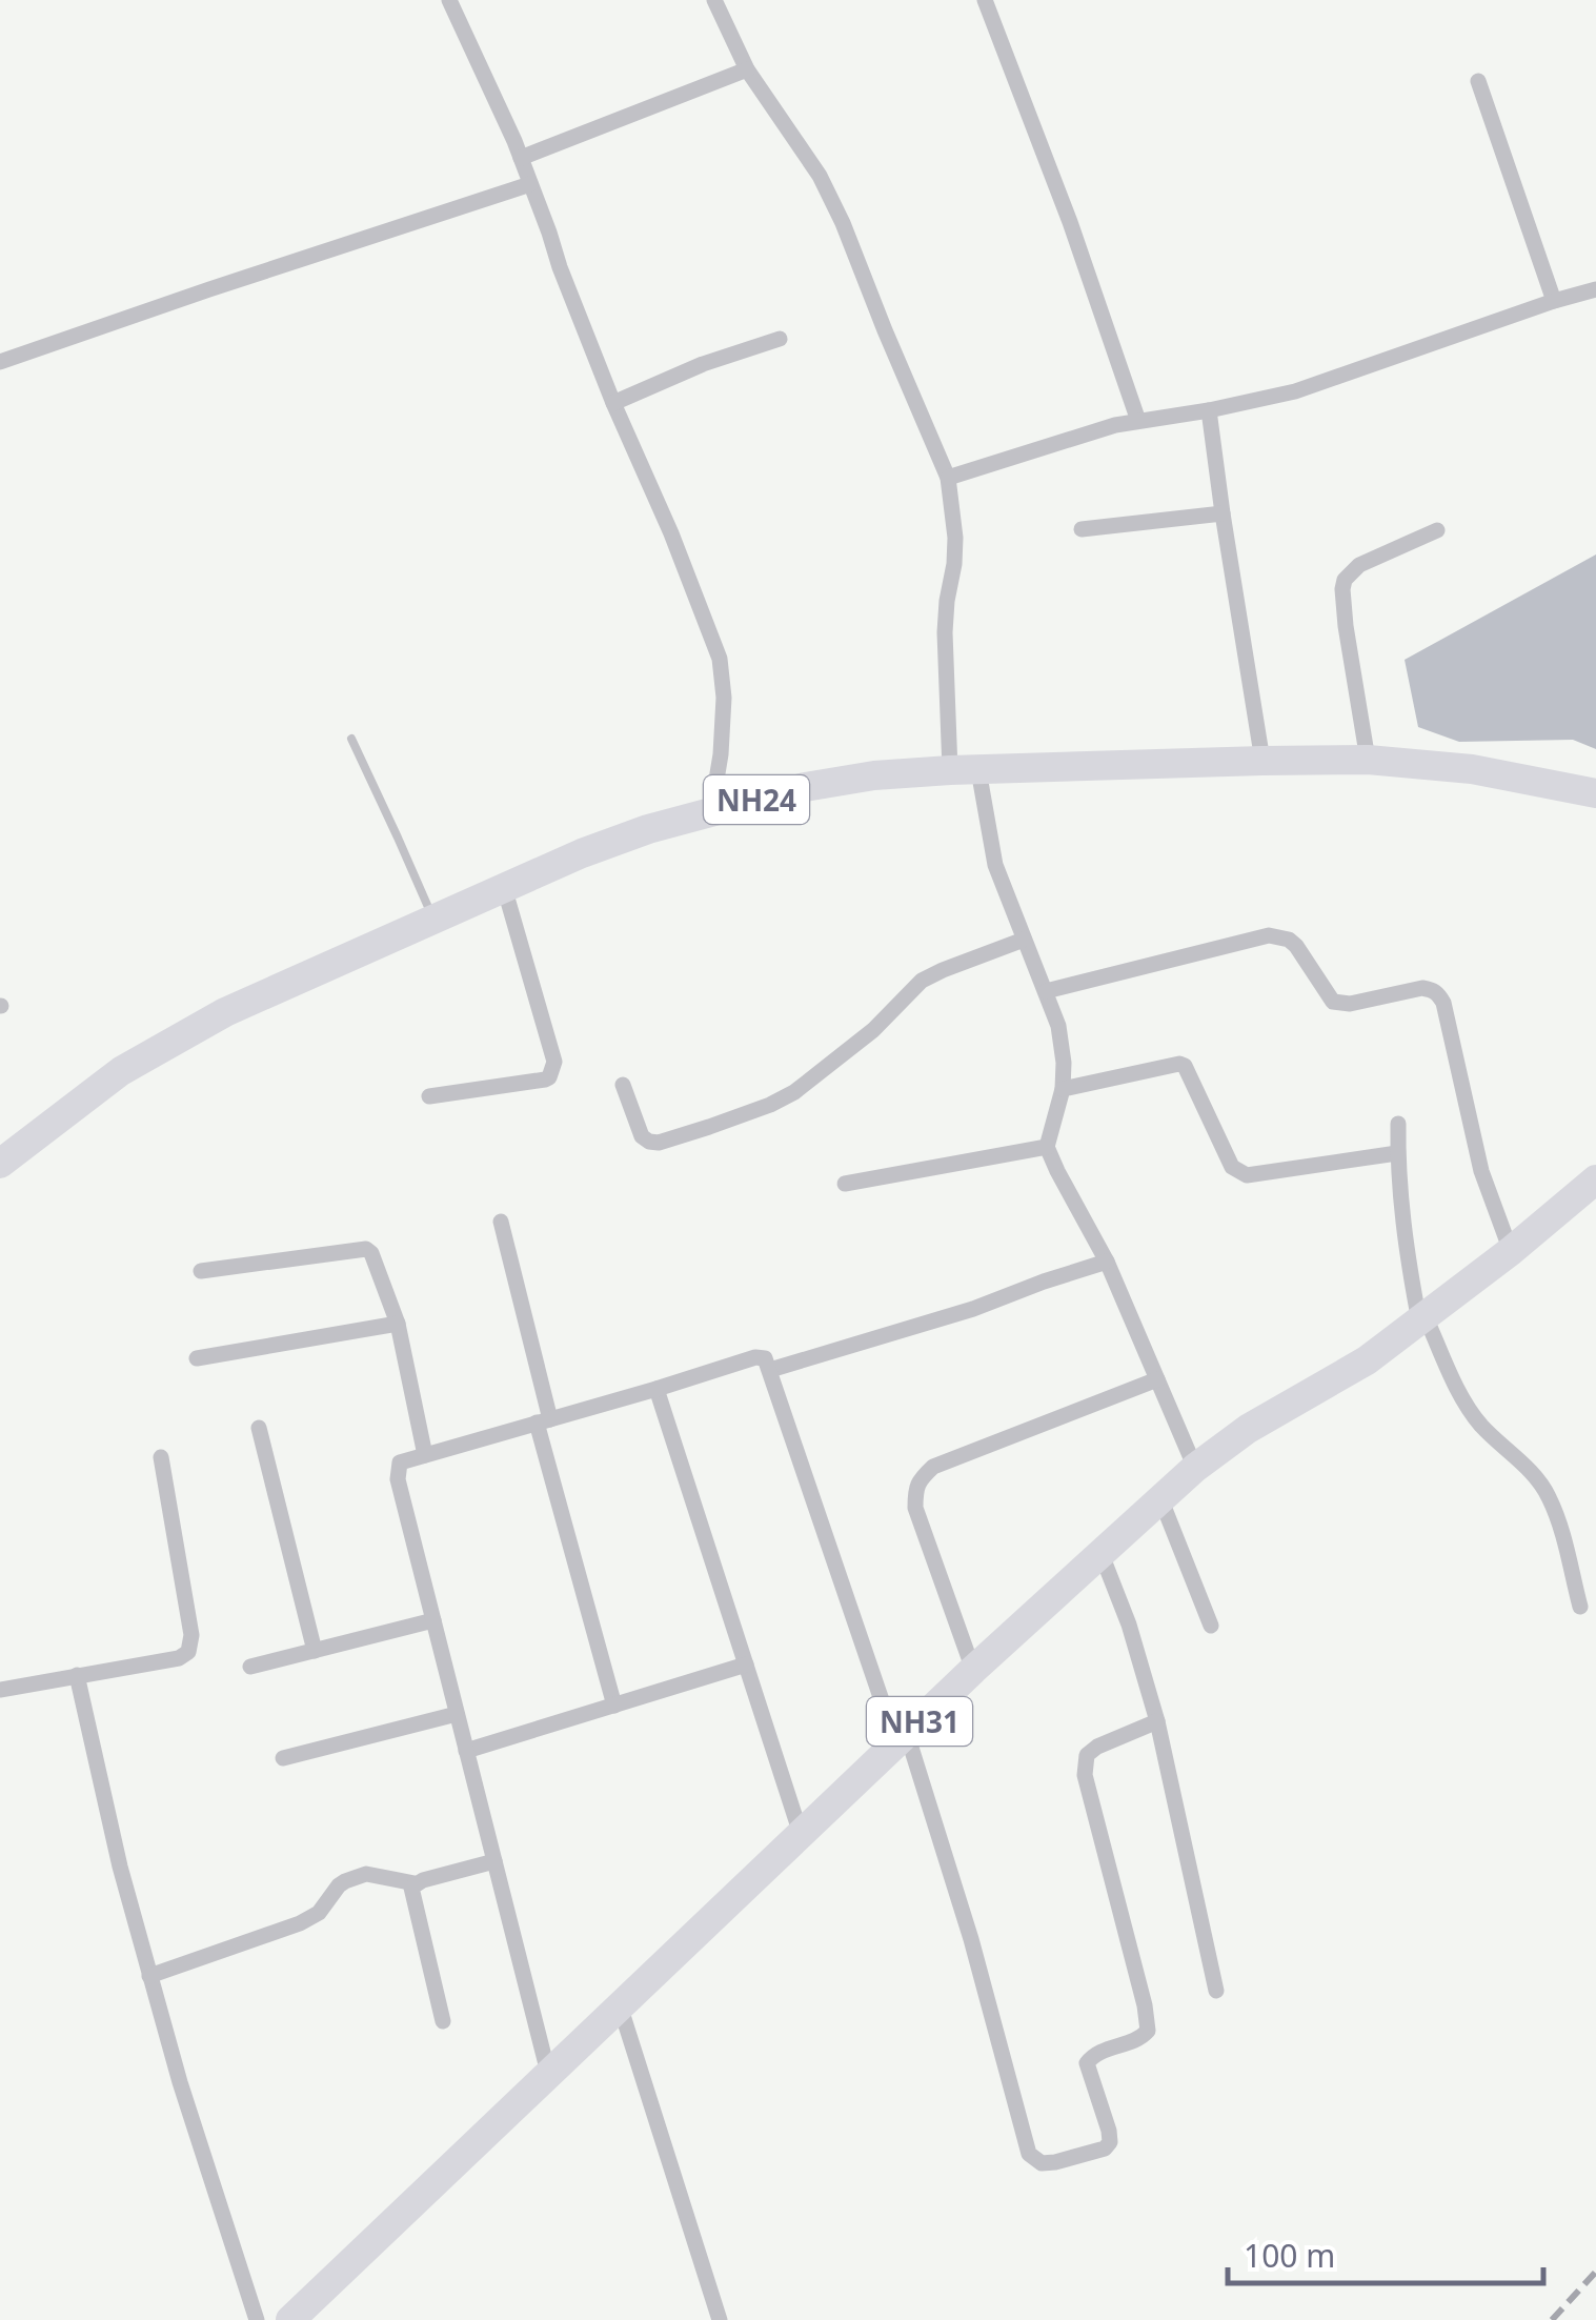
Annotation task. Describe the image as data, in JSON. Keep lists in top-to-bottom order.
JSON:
{
  "streets": {
    "highway": ["NH24", "NH31"]
  },
  "scale_bar": "100 m"
}
